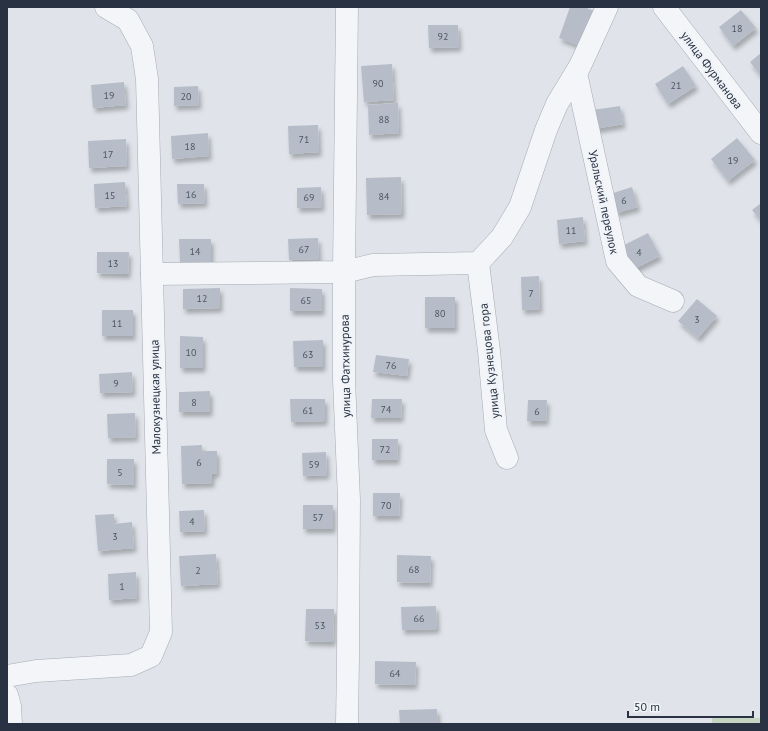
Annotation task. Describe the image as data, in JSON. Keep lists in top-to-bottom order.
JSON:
{
  "streets": {
    "street": [
      "улица Фурманова",
      "Уральский переулок",
      "улица Кузнецова гора",
      "улица Фатхинурова",
      "Малокузнецкая улица"
    ]
  },
  "house_numbers": [
    "18",
    "92",
    "90",
    "21",
    "19",
    "20",
    "88",
    "71",
    "18",
    "17",
    "19",
    "16",
    "15",
    "84",
    "69",
    "6",
    "11",
    "67",
    "14",
    "4",
    "13",
    "7",
    "12",
    "65",
    "80",
    "3",
    "11",
    "10",
    "63",
    "76",
    "9",
    "8",
    "74",
    "61",
    "6",
    "72",
    "6",
    "59",
    "5",
    "70",
    "57",
    "4",
    "3",
    "68",
    "2",
    "1",
    "66",
    "53",
    "64"
  ],
  "scale_bar": "50 m"
}
